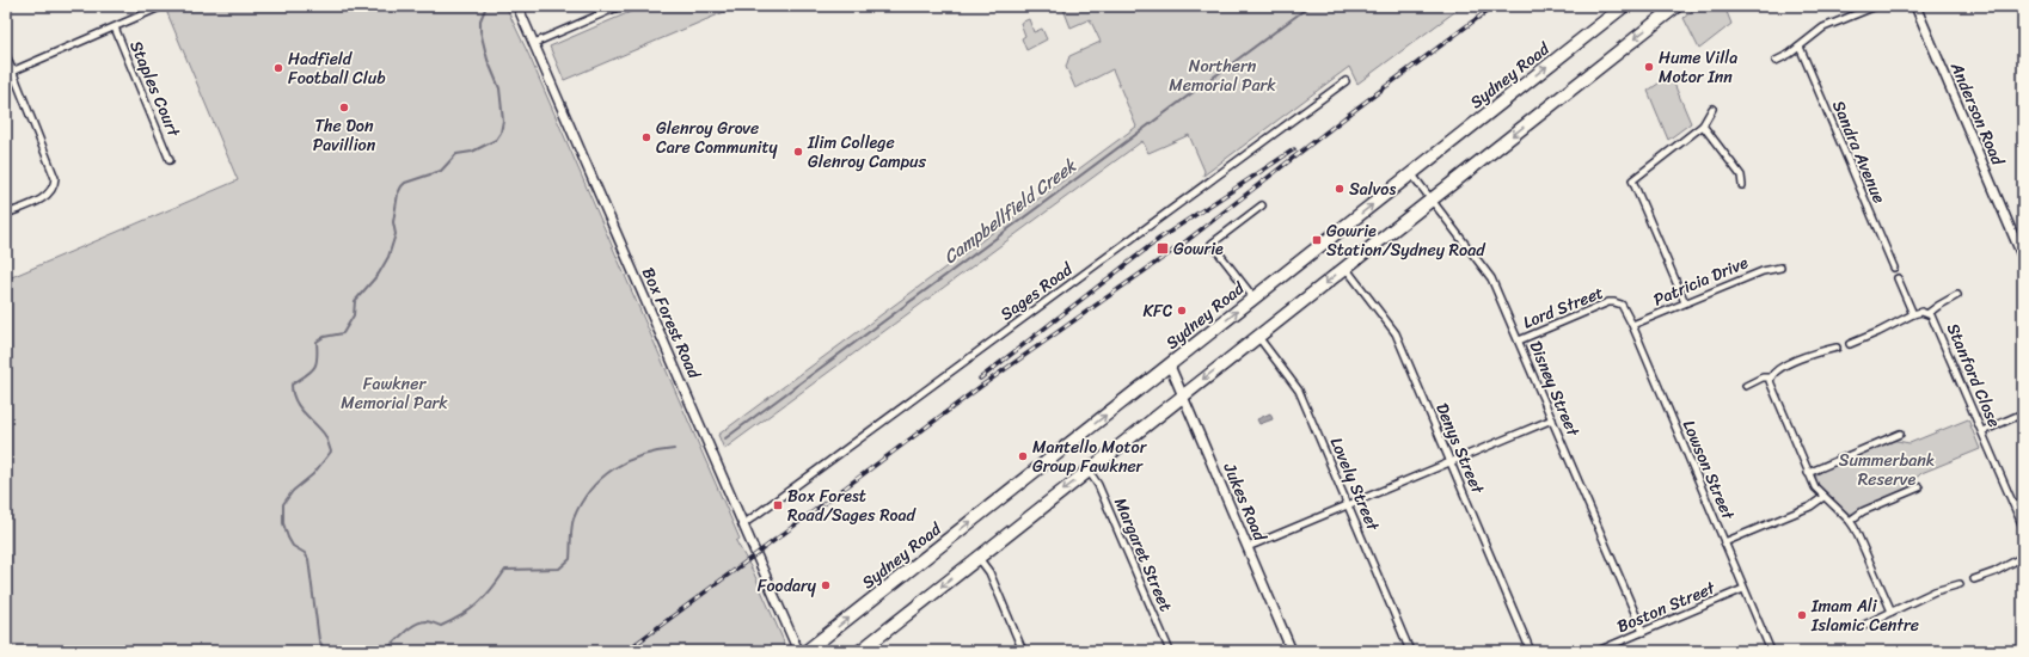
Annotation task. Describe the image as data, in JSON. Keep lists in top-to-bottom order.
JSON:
{
  "streets": {
    "highway": ["Sydney Road"],
    "street": [
      "Staples Court",
      "Anderson Road",
      "Sandra Avenue",
      "Patricia Drive",
      "Sages Road",
      "Lord Street",
      "Box Forest Road",
      "Stanford Close",
      "Disney Street",
      "Denys Street",
      "Lowson Street",
      "Lovely Street",
      "Jukes Road",
      "Margaret Street",
      "Boston Street"
    ]
  },
  "crossings": [
    ["Sydney Road", "Disney Street"],
    ["Sydney Road", "Jukes Road"],
    ["Patricia Drive", "Lowson Street"],
    ["Sages Road", "Box Forest Road"],
    ["Lord Street", "Disney Street"],
    ["Lord Street", "Lowson Street"],
    ["Disney Street", "Boston Street"],
    ["Lowson Street", "Boston Street"]
  ],
  "water": ["Campbellfield Creek"],
  "parks": ["Northern Memorial Park", "Fawkner Memorial Park", "Summerbank Reserve"],
  "places": {
    "other": [
      "Hume Villa Motor Inn",
      "Hadfield Football Club",
      "The Don Pavillion",
      "Glenroy Grove Care Community",
      "Ilim College Glenroy Campus",
      "Salvos",
      "KFC",
      "Mantello Motor Group Fawkner",
      "Foodary",
      "Imam Ali Islamic Centre"
    ],
    "transit": ["Gowrie Station/Sydney Road", "Gowrie", "Box Forest Road/Sages Road"]
  }
}
